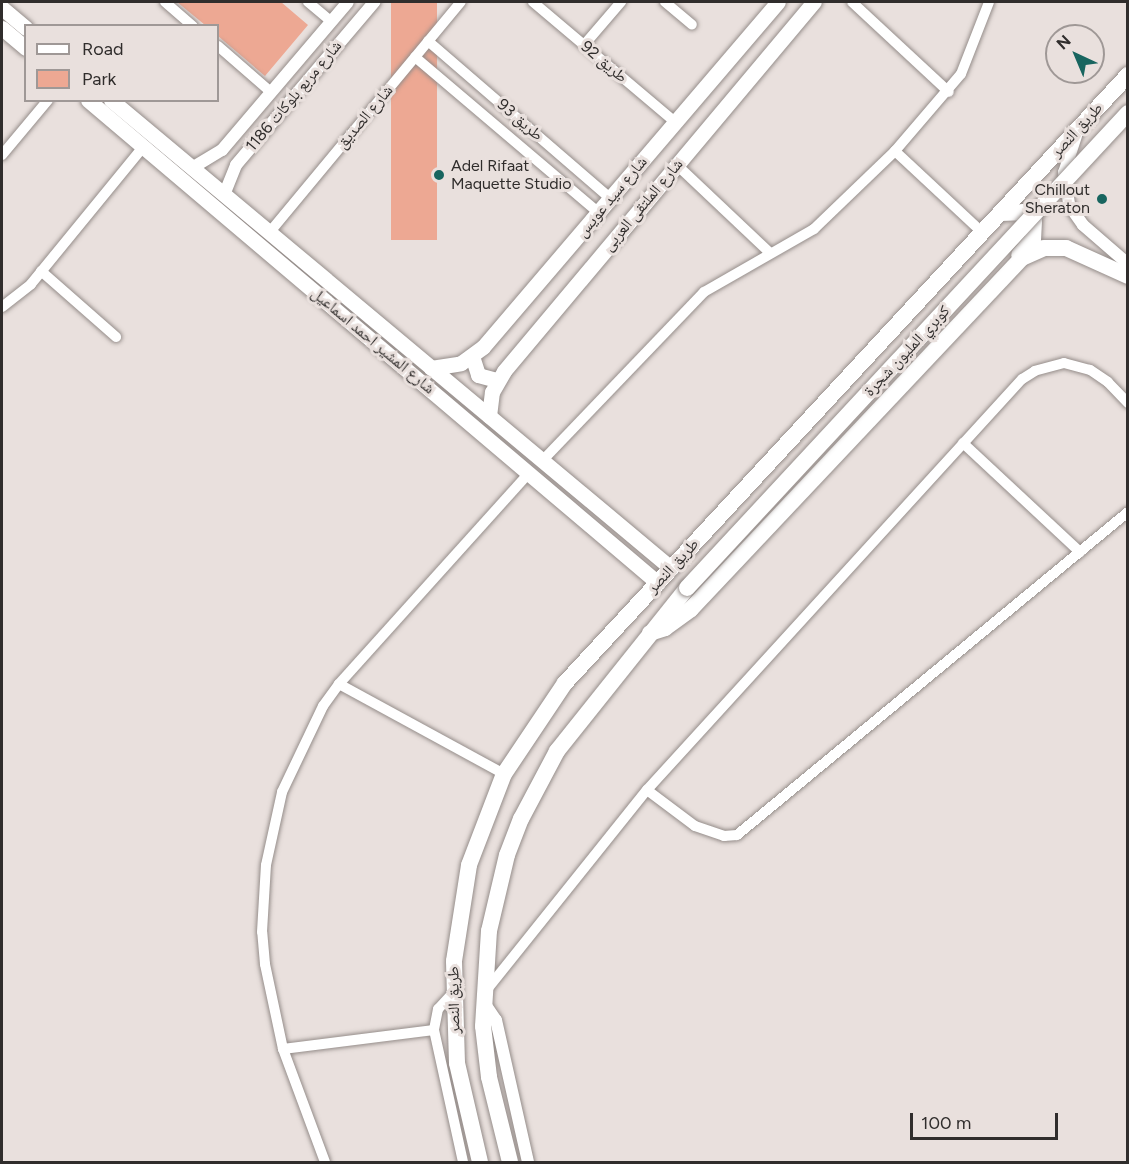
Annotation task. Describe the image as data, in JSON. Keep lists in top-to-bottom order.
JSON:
{
  "streets": {
    "highway": ["طريق النصر", "كوبري المليون شجرة"],
    "main road": ["شارع سيد عويس", "شارع الملتقى العربى", "شارع المشير احمد اسماعيل"],
    "street": [
      "طريق 92",
      "شارع مربع بلوكات 1186",
      "شارع الصديق",
      "طريق 93"
    ]
  },
  "crossings": [
    ["طريق 92", "شارع سيد عويس"],
    ["شارع مربع بلوكات 1186", "شارع المشير احمد اسماعيل"],
    ["شارع الصديق", "طريق 93"],
    ["شارع الصديق", "شارع المشير احمد اسماعيل"],
    ["طريق 93", "شارع سيد عويس"],
    ["طريق النصر", "شارع المشير احمد اسماعيل"],
    ["طريق النصر", "كوبري المليون شجرة"],
    ["شارع سيد عويس", "شارع المشير احمد اسماعيل"],
    ["شارع الملتقى العربى", "شارع المشير احمد اسماعيل"]
  ],
  "places": ["Adel Rifaat Maquette Studio", "Chillout Sheraton"],
  "legend": ["Road", "Park"],
  "scale_bar": "100 m",
  "north": "top left"
}
